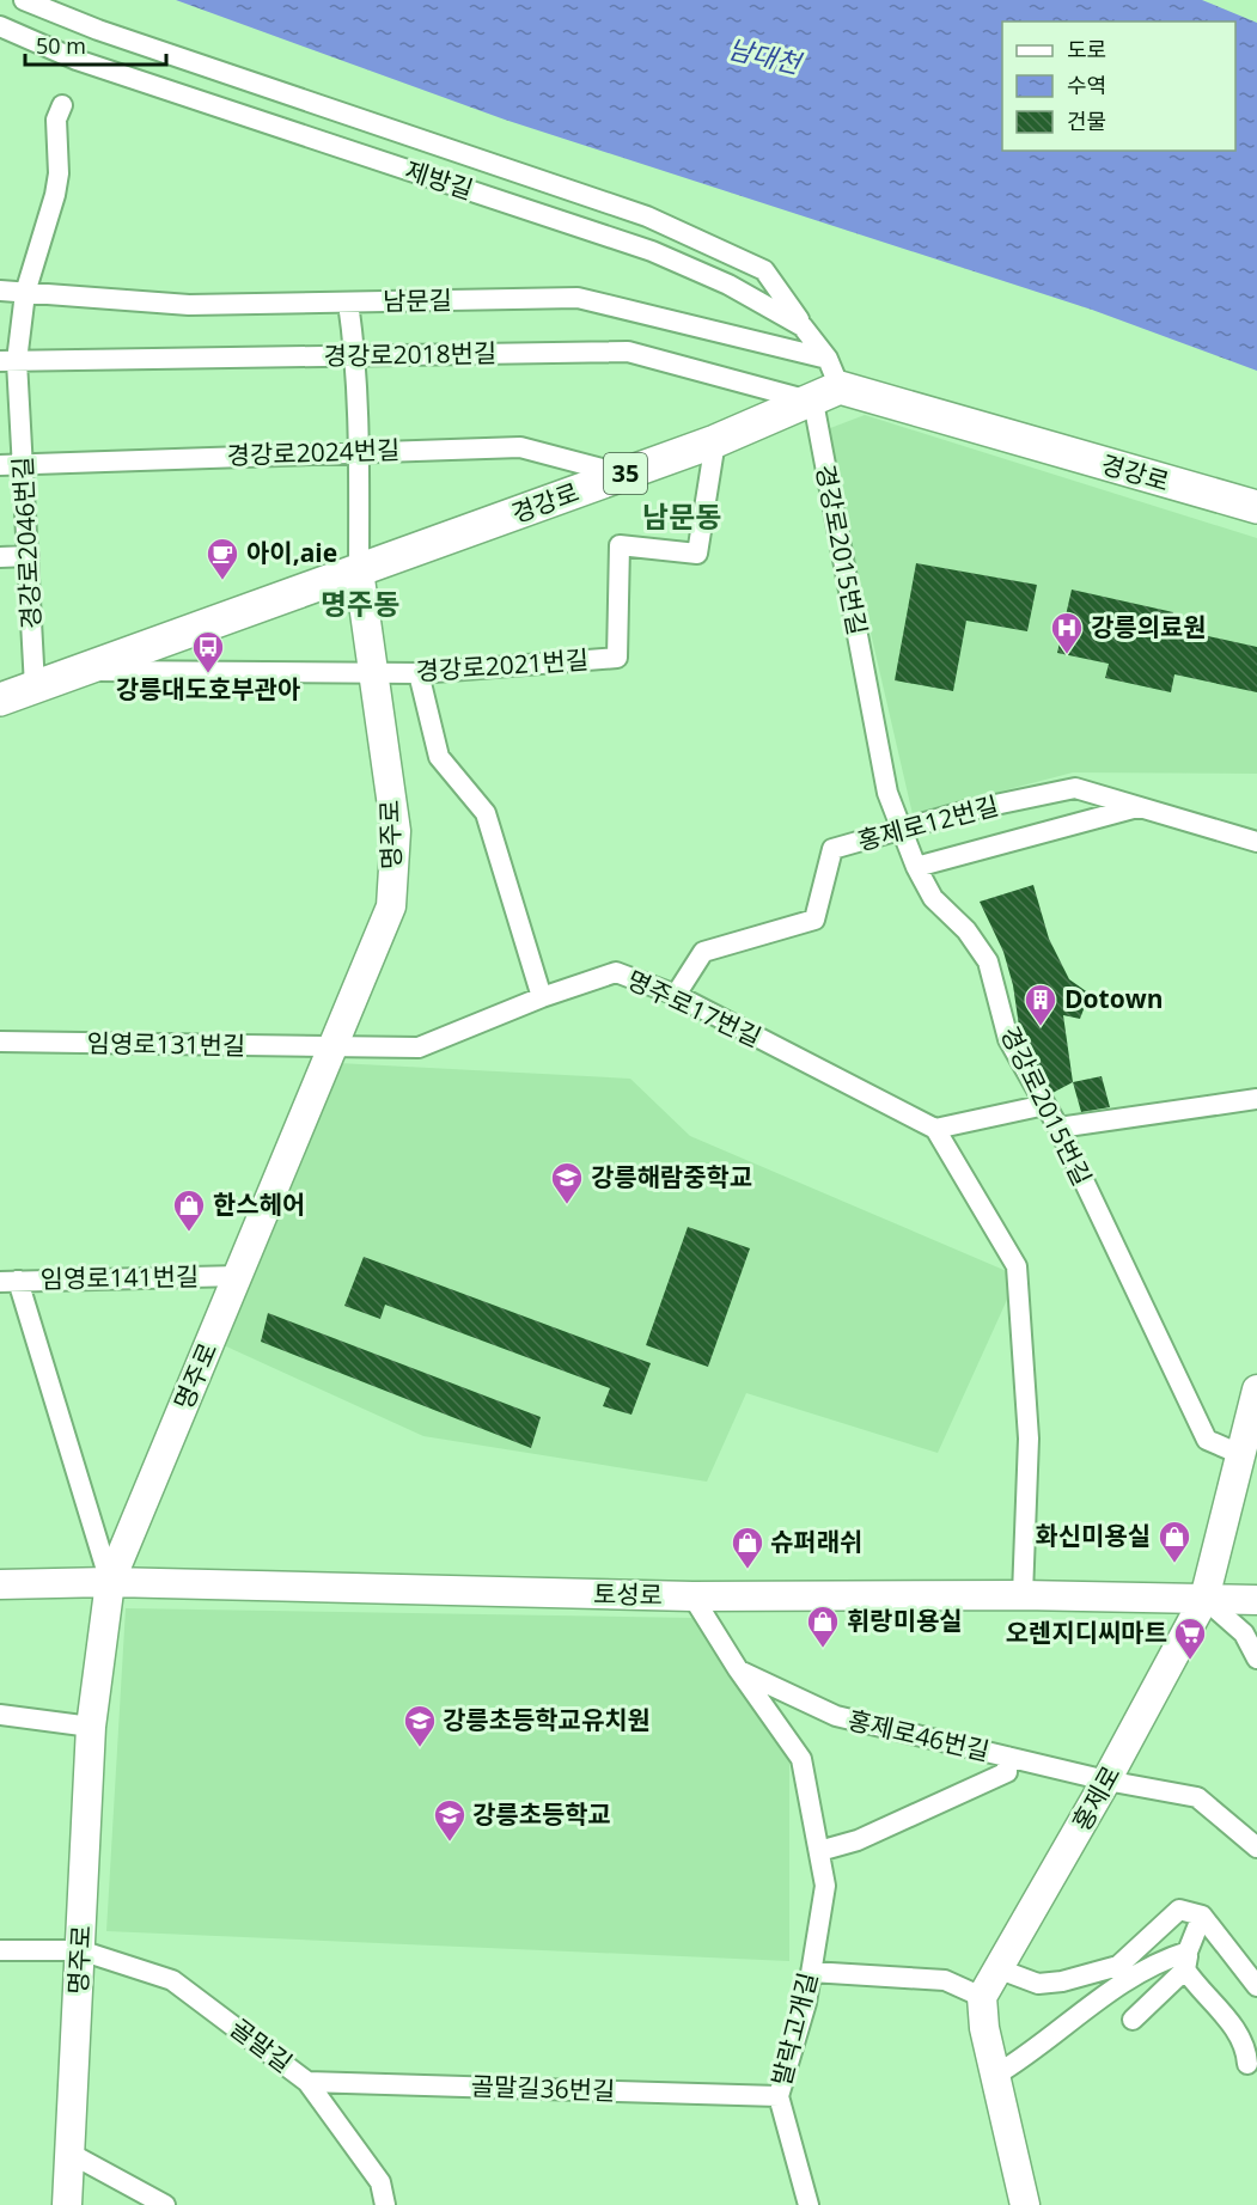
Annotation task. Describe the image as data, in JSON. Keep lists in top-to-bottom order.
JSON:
{
  "streets": {
    "main road": ["35", "경강로"],
    "street": [
      "제방길",
      "남문길",
      "경강로2018번길",
      "경강로2024번길",
      "경강로2046번길",
      "경강로2015번길",
      "경강로2021번길",
      "홍제로12번길",
      "명주로",
      "명주로17번길",
      "임영로131번길",
      "임영로141번길",
      "토성로",
      "홍제로46번길",
      "홍제로",
      "발락고개길",
      "골말길",
      "골말길36번길"
    ]
  },
  "crossings": [
    ["제방길", "남문길"],
    ["제방길", "경강로2018번길"],
    ["제방길", "경강로"],
    ["제방길", "경강로2015번길"],
    ["남문길", "경강로2018번길"],
    ["남문길", "경강로"],
    ["남문길", "경강로2046번길"],
    ["남문길", "경강로2015번길"],
    ["경강로2018번길", "경강로"],
    ["경강로2018번길", "경강로2046번길"],
    ["경강로2018번길", "경강로2015번길"],
    ["경강로2024번길", "경강로"],
    ["경강로2024번길", "경강로2046번길"],
    ["경강로", "경강로2046번길"],
    ["경강로", "경강로2015번길"],
    ["경강로", "경강로2021번길"],
    ["경강로", "명주로"],
    ["경강로2015번길", "홍제로12번길"],
    ["경강로2015번길", "홍제로"],
    ["경강로2021번길", "명주로"],
    ["홍제로12번길", "명주로17번길"],
    ["명주로", "명주로17번길"],
    ["명주로", "임영로131번길"],
    ["명주로", "임영로141번길"],
    ["명주로", "토성로"],
    ["명주로", "골말길"],
    ["명주로17번길", "임영로131번길"],
    ["토성로", "홍제로"],
    ["토성로", "발락고개길"],
    ["홍제로46번길", "홍제로"],
    ["홍제로46번길", "발락고개길"],
    ["발락고개길", "골말길36번길"],
    ["골말길", "골말길36번길"]
  ],
  "districts": ["남문동", "명주동"],
  "water": ["남대천"],
  "places": {
    "cafe": ["아이,aie"],
    "hospital": ["강릉의료원"],
    "bus stop": ["강릉대도호부관아"],
    "building": ["Dotown"],
    "school or university": ["강릉해람중학교", "강릉초등학교유치원", "강릉초등학교"],
    "shop": [
      "한스헤어",
      "화신미용실",
      "슈퍼래쉬",
      "휘랑미용실"
    ],
    "supermarket": ["오렌지디씨마트"]
  },
  "legend": ["도로", "수역", "건물"],
  "scale_bar": "50 m"
}
